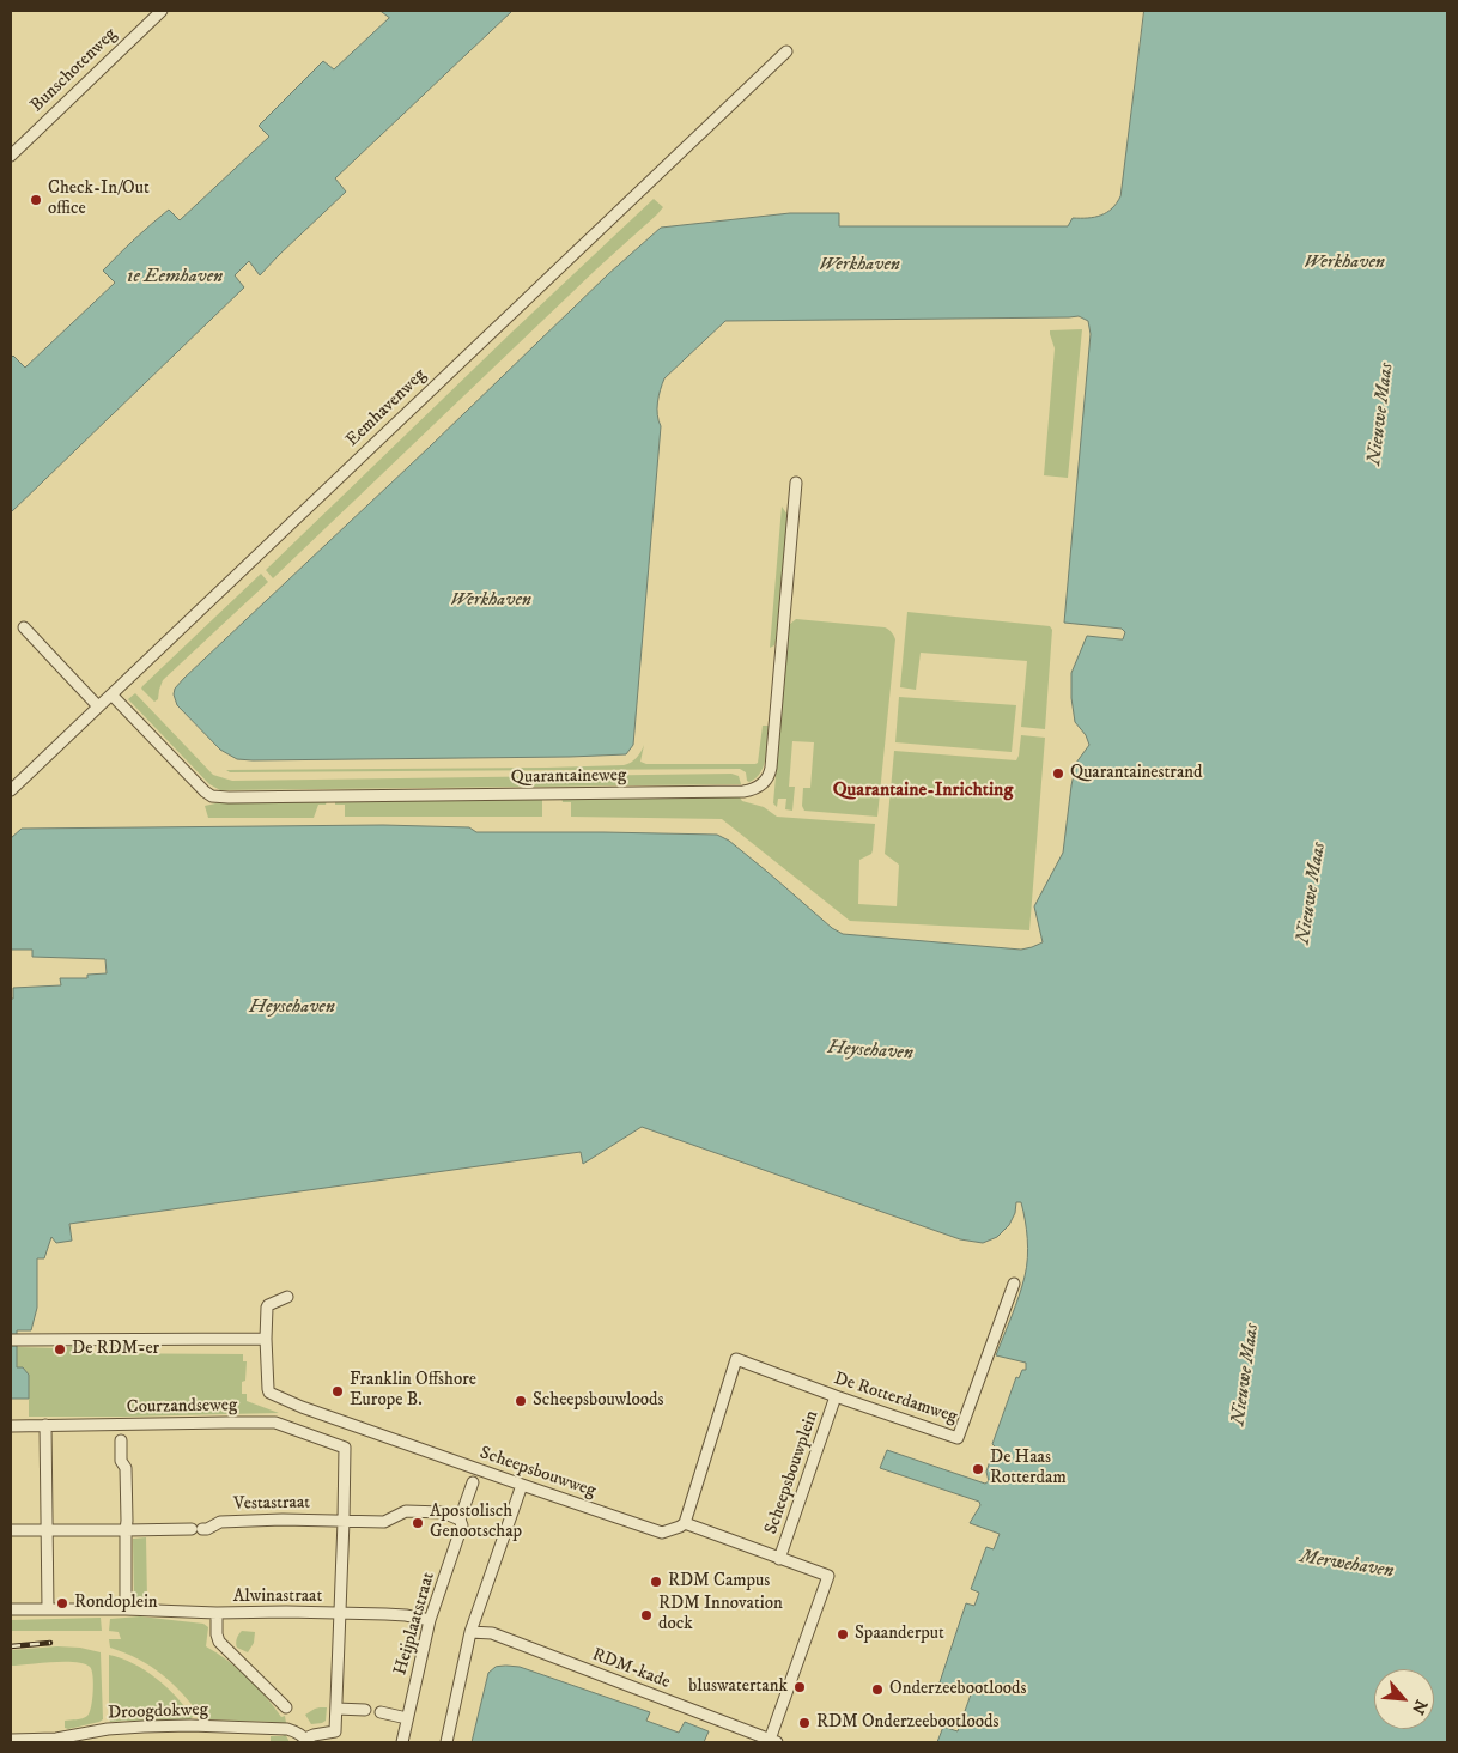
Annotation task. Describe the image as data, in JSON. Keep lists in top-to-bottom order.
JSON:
{
  "streets": {
    "street": [
      "Bunschotenweg",
      "Eemhavenweg",
      "Quarantaineweg",
      "De Rotterdamweg",
      "Courzandseweg",
      "Scheepsbouwweg",
      "Scheepsbouwplein",
      "Vestastraat",
      "Alwinastraat",
      "Heijplaatstraat",
      "RDM-kade",
      "Droogdokweg"
    ]
  },
  "crossings": [
    ["Eemhavenweg", "Quarantaineweg"],
    ["De Rotterdamweg", "Scheepsbouwweg"],
    ["De Rotterdamweg", "Scheepsbouwplein"],
    ["Courzandseweg", "Vestastraat"],
    ["Vestastraat", "Heijplaatstraat"],
    ["Alwinastraat", "Heijplaatstraat"]
  ],
  "districts": ["Quarantaine-Inrichting"],
  "water": [
    "Werkhaven",
    "1e Eemhaven",
    "Nieuwe Maas",
    "Heysehaven",
    "Merwehaven"
  ],
  "places": [
    "Check-In/Out office",
    "Quarantainestrand",
    "De RDM-er",
    "Franklin Offshore Europe B.",
    "Scheepsbouwloods",
    "De Haas Rotterdam",
    "Apostolisch Genootschap",
    "RDM Campus",
    "Rondoplein",
    "RDM Innovation dock",
    "Spaanderput",
    "bluswatertank",
    "Onderzeebootloods",
    "RDM Onderzeebootloods"
  ],
  "north": "bottom right"
}
